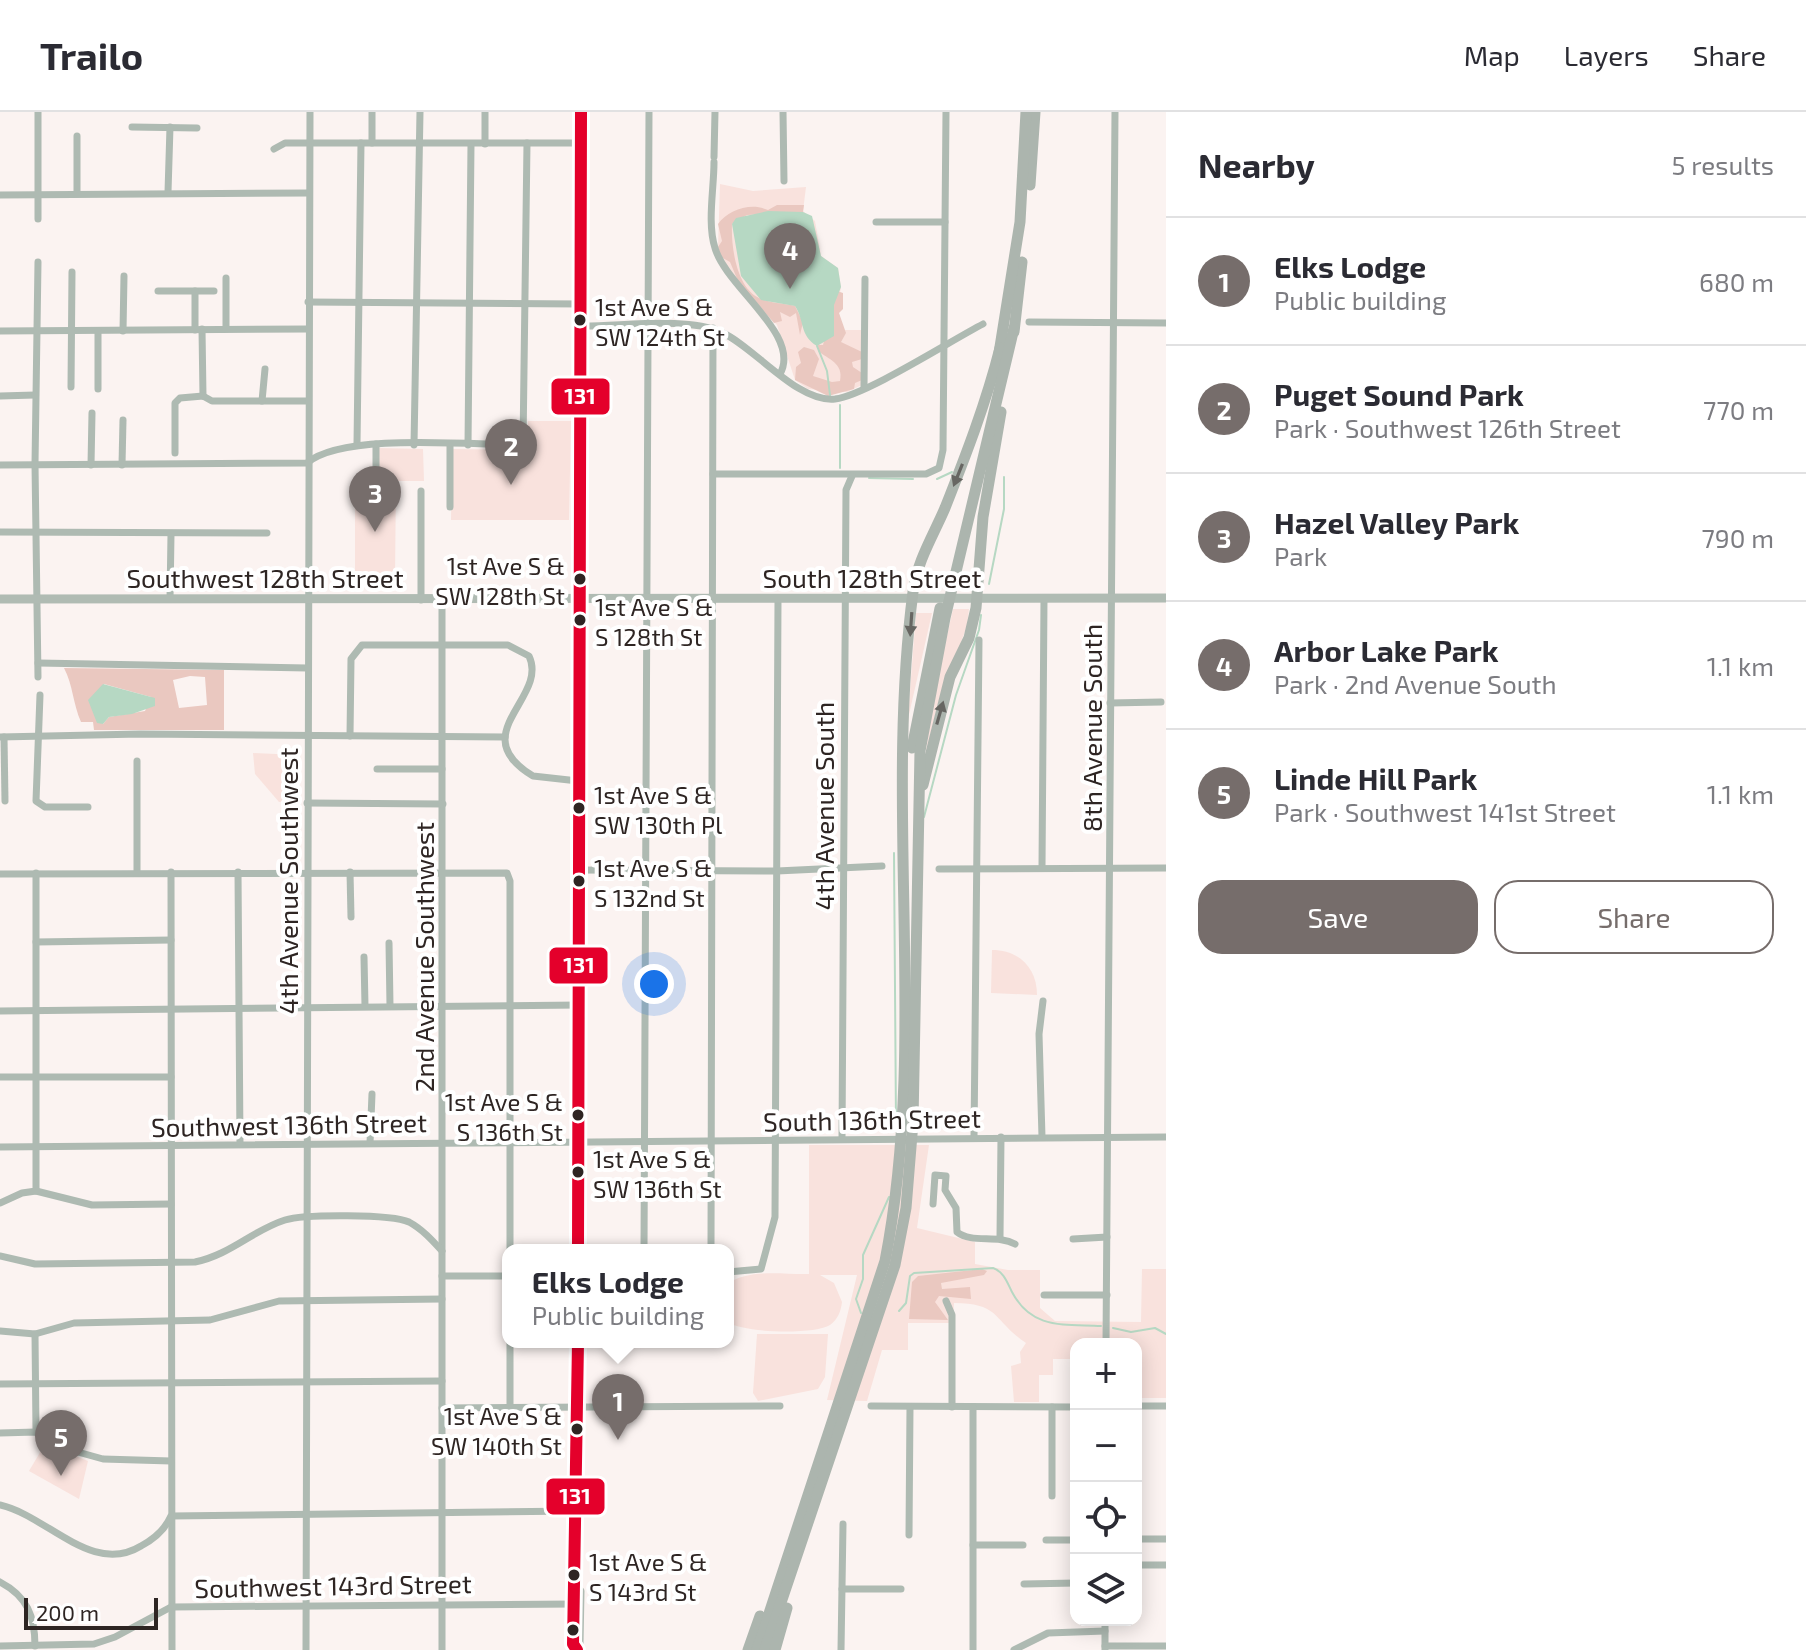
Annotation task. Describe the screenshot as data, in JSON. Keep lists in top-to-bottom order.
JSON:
{
  "streets": {
    "main road": ["Southwest 128th Street", "South 128th Street"],
    "street": [
      "8th Avenue South",
      "4th Avenue South",
      "4th Avenue Southwest",
      "2nd Avenue Southwest",
      "South 136th Street",
      "Southwest 136th Street",
      "Southwest 143rd Street"
    ]
  },
  "crossings": [
    ["Southwest 128th Street", "South 128th Street"],
    ["Southwest 128th Street", "4th Avenue Southwest"],
    ["Southwest 128th Street", "2nd Avenue Southwest"],
    ["South 128th Street", "8th Avenue South"],
    ["South 128th Street", "4th Avenue South"],
    ["8th Avenue South", "South 136th Street"],
    ["4th Avenue South", "South 136th Street"],
    ["4th Avenue Southwest", "Southwest 136th Street"],
    ["4th Avenue Southwest", "Southwest 143rd Street"],
    ["2nd Avenue Southwest", "Southwest 136th Street"],
    ["2nd Avenue Southwest", "Southwest 143rd Street"],
    ["South 136th Street", "Southwest 136th Street"]
  ],
  "places": [
    "1st Ave S & SW 124th St",
    "1st Ave S & SW 128th St",
    "1st Ave S & S 128th St",
    "1st Ave S & SW 130th Pl",
    "1st Ave S & S 132nd St",
    "1st Ave S & S 136th St",
    "1st Ave S & SW 136th St",
    "1st Ave S & SW 140th St",
    "1st Ave S & S 143rd St"
  ],
  "lines": ["transit line 131"],
  "scale_bar": "200 m",
  "page": {
    "header": "Trailo",
    "nav": ["Map", "Layers", "Share"],
    "heading": ["Nearby", "5 results"],
    "list": [
      {
        "mark": "1",
        "name": "Elks Lodge",
        "note": "Public building",
        "value": "680 m"
      },
      {
        "mark": "2",
        "name": "Puget Sound Park",
        "note": "Park · Southwest 126th Street",
        "value": "770 m"
      },
      {
        "mark": "3",
        "name": "Hazel Valley Park",
        "note": "Park",
        "value": "790 m"
      },
      {
        "mark": "4",
        "name": "Arbor Lake Park",
        "note": "Park · 2nd Avenue South",
        "value": "1.1 km"
      },
      {
        "mark": "5",
        "name": "Linde Hill Park",
        "note": "Park · Southwest 141st Street",
        "value": "1.1 km"
      }
    ],
    "pins": [
      "4",
      "2",
      "3",
      "1",
      "5"
    ],
    "buttons": ["Save", "Share"],
    "popup": ["Elks Lodge", "Public building"],
    "map_buttons": ["+", "−"],
    "scale": "200 m"
  }
}
